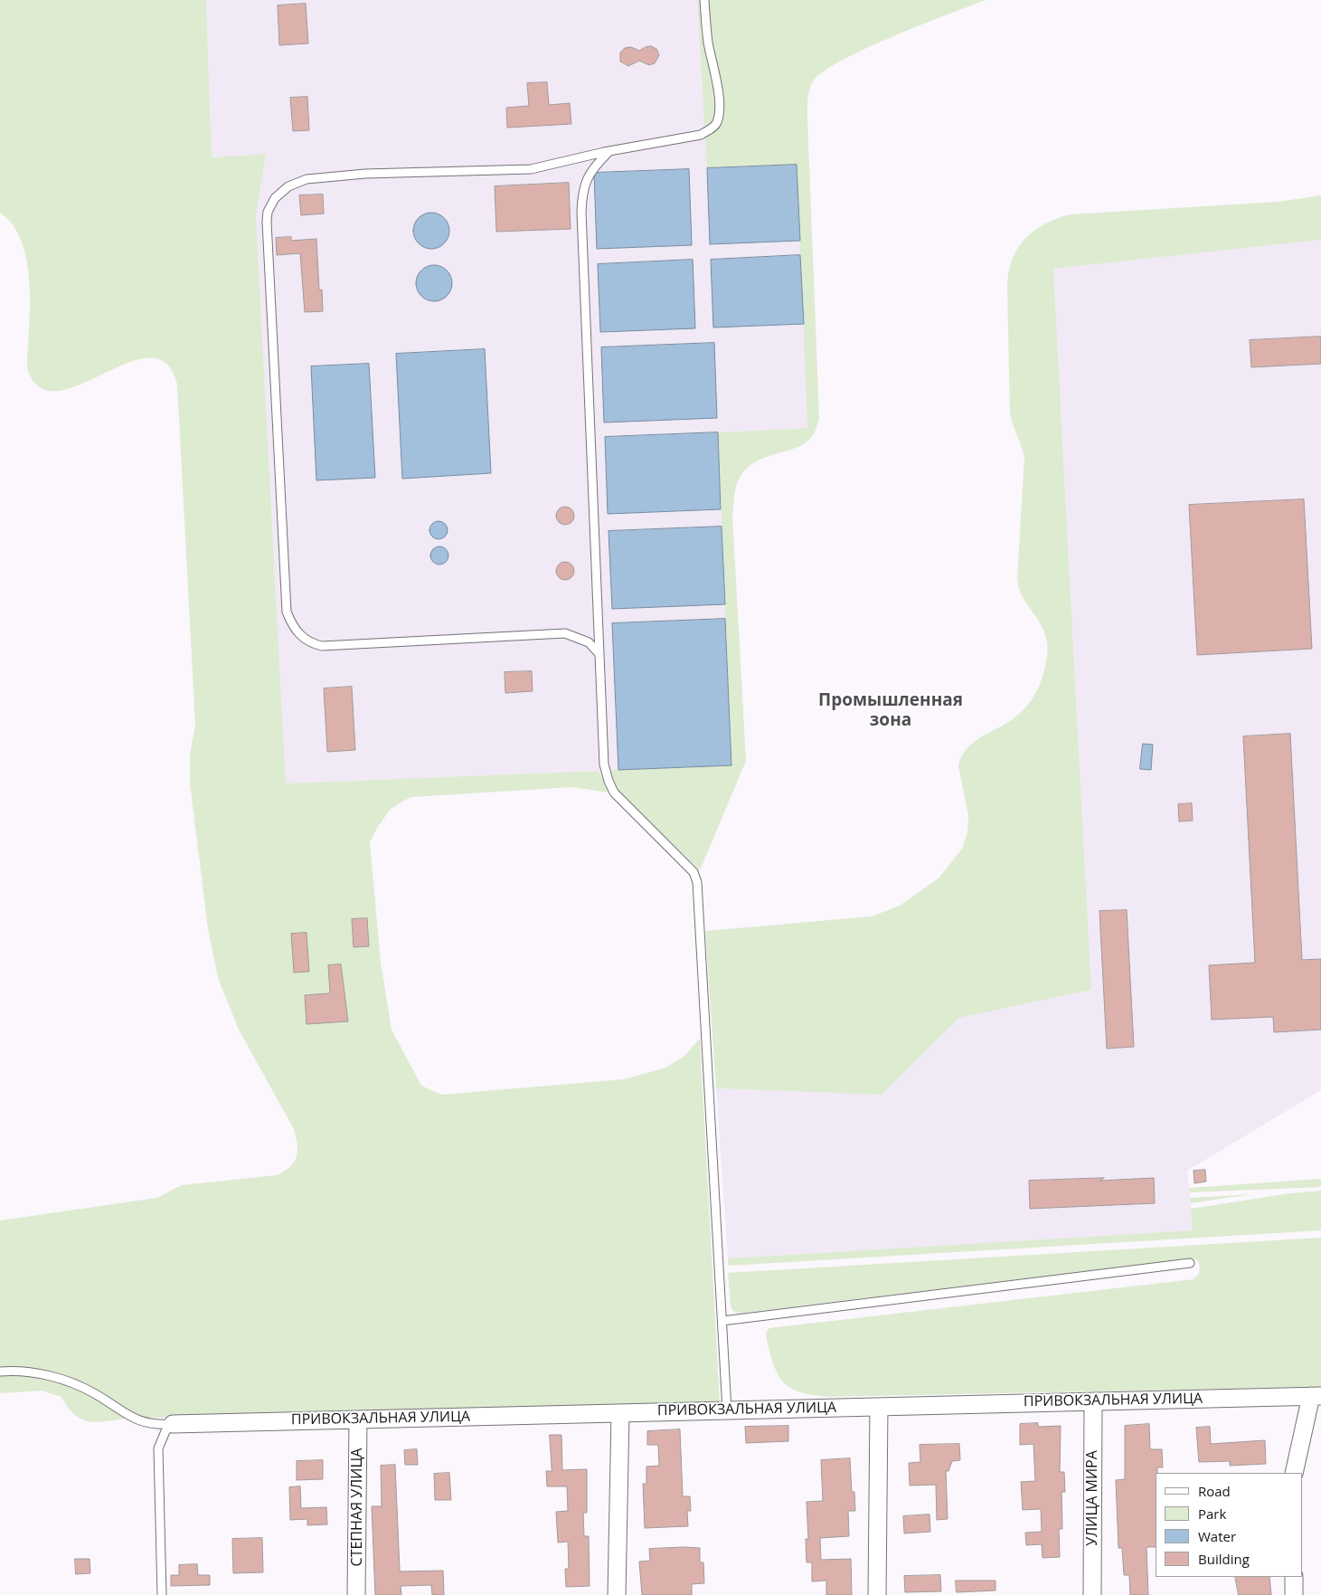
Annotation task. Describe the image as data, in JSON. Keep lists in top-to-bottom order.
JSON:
{
  "streets": {
    "street": ["ПРИВОКЗАЛЬНАЯ УЛИЦА", "УЛИЦА МИРА", "СТЕПНАЯ УЛИЦА"]
  },
  "crossings": [
    ["ПРИВОКЗАЛЬНАЯ УЛИЦА", "УЛИЦА МИРА"],
    ["ПРИВОКЗАЛЬНАЯ УЛИЦА", "СТЕПНАЯ УЛИЦА"]
  ],
  "districts": ["Промышленная зона"],
  "legend": [
    "Road",
    "Park",
    "Water",
    "Building"
  ]
}
